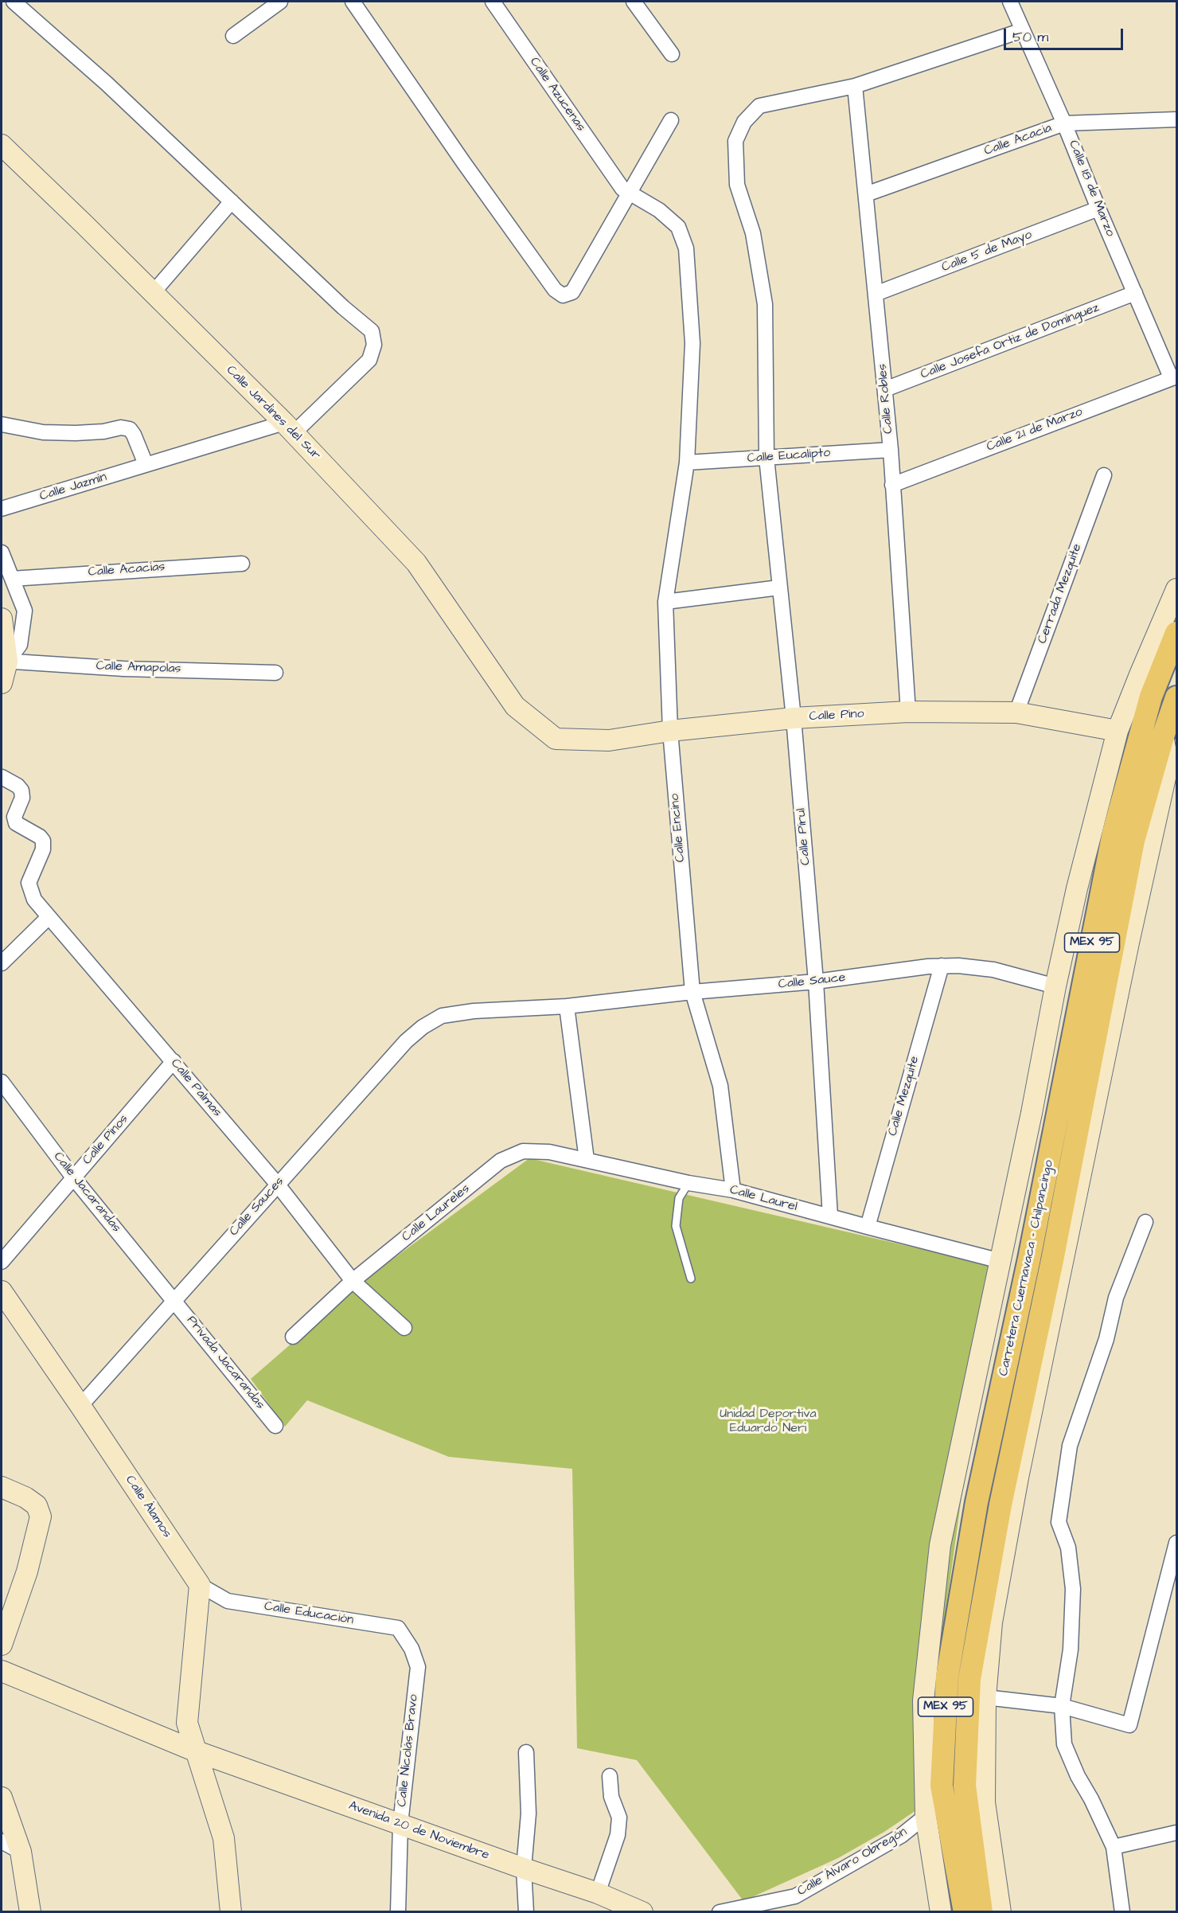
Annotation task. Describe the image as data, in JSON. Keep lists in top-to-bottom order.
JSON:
{
  "streets": {
    "main road": ["MEX 95", "Carretera Cuernavaca - Chilpancingo"],
    "street": [
      "Calle Azucenas",
      "Calle Acacia",
      "Calle 18 de Marzo",
      "Calle 5 de Mayo",
      "Calle Josefa Ortiz de Domínguez",
      "Calle Robles",
      "Calle Jardines del Sur",
      "Calle 21 de Marzo",
      "Calle Eucalipto",
      "Calle Jazmín",
      "Calle Acacias",
      "Cerrada Mezquite",
      "Calle Amapolas",
      "Calle Pino",
      "Calle Encino",
      "Calle Pirul",
      "Calle Sauce",
      "Calle Palmas",
      "Calle Mezquite",
      "Calle Pinos",
      "Calle Jacarandas",
      "Calle Laurel",
      "Calle Sauces",
      "Calle Laureles",
      "Privada Jacarandas",
      "Calle Álamos",
      "Calle Educación",
      "Calle Nicolás Bravo",
      "Avenida 20 de Noviembre",
      "Calle Álvaro Obregón"
    ]
  },
  "crossings": [
    ["Calle Azucenas", "Calle Encino"],
    ["Calle Acacia", "Calle 18 de Marzo"],
    ["Calle Acacia", "Calle Robles"],
    ["Calle 18 de Marzo", "Calle 5 de Mayo"],
    ["Calle 18 de Marzo", "Calle Josefa Ortiz de Domínguez"],
    ["Calle 18 de Marzo", "Calle 21 de Marzo"],
    ["Calle 18 de Marzo", "Calle Pirul"],
    ["Calle 5 de Mayo", "Calle Robles"],
    ["Calle Josefa Ortiz de Domínguez", "Calle Robles"],
    ["Calle Robles", "Calle 21 de Marzo"],
    ["Calle Robles", "Calle Eucalipto"],
    ["Calle Robles", "Calle Pino"],
    ["Calle Robles", "Calle Pirul"],
    ["Calle Jardines del Sur", "Calle Jazmín"],
    ["Calle Jardines del Sur", "Calle Pino"],
    ["Calle Eucalipto", "Calle Encino"],
    ["Calle Eucalipto", "Calle Pirul"],
    ["Cerrada Mezquite", "Calle Pino"],
    ["Calle Pino", "Calle Encino"],
    ["Calle Pino", "Calle Pirul"],
    ["Calle Encino", "Calle Sauce"],
    ["Calle Encino", "Calle Laurel"],
    ["Calle Pirul", "Calle Sauce"],
    ["Calle Pirul", "Calle Laurel"],
    ["Calle Sauce", "Calle Mezquite"],
    ["Calle Sauce", "Calle Sauces"],
    ["Calle Palmas", "Calle Pinos"],
    ["Calle Palmas", "Calle Sauces"],
    ["Calle Palmas", "Calle Laureles"],
    ["Calle Mezquite", "Calle Laurel"],
    ["Calle Pinos", "Calle Jacarandas"],
    ["Calle Jacarandas", "Calle Sauces"],
    ["Calle Jacarandas", "Privada Jacarandas"],
    ["Calle Laurel", "Calle Laureles"],
    ["Calle Sauces", "Privada Jacarandas"],
    ["Calle Sauces", "Calle Álamos"],
    ["Calle Álamos", "Calle Educación"],
    ["Calle Educación", "Calle Nicolás Bravo"],
    ["Calle Nicolás Bravo", "Avenida 20 de Noviembre"]
  ],
  "parks": ["Unidad Deportiva Eduardo Neri"],
  "scale_bar": "50 m"
}
